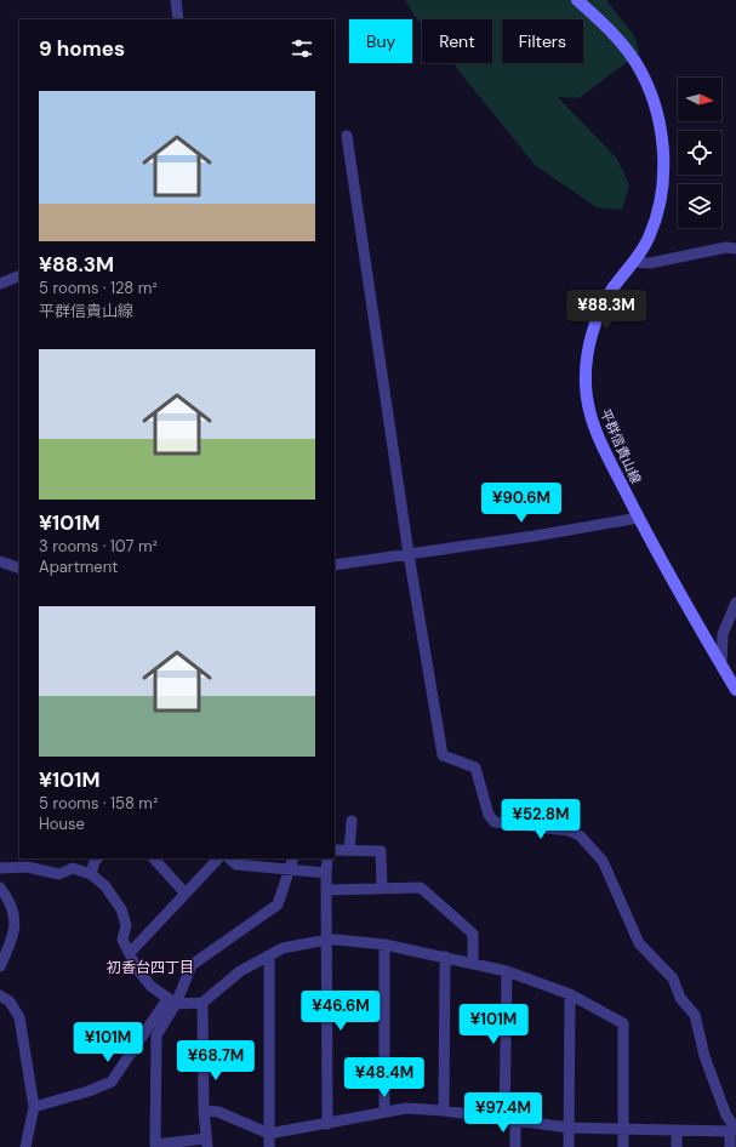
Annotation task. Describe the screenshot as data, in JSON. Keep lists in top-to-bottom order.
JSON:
{
  "streets": {
    "main road": ["平群信貴山線"]
  },
  "districts": ["初香台四丁目"],
  "north": "right",
  "page": {
    "chip": ["Buy", "Rent", "Filters"],
    "heading": "9 homes",
    "list": [
      {
        "name": "¥88.3M",
        "note": "5 rooms · 128 m² · 平群信貴山線"
      },
      {
        "name": "¥101M",
        "note": "3 rooms · 107 m² · Apartment"
      },
      {
        "name": "¥101M",
        "note": "5 rooms · 158 m² · House"
      }
    ],
    "price": [
      "¥88.3M",
      "¥90.6M",
      "¥52.8M",
      "¥46.6M",
      "¥101M",
      "¥101M",
      "¥68.7M",
      "¥48.4M",
      "¥97.4M"
    ]
  }
}
